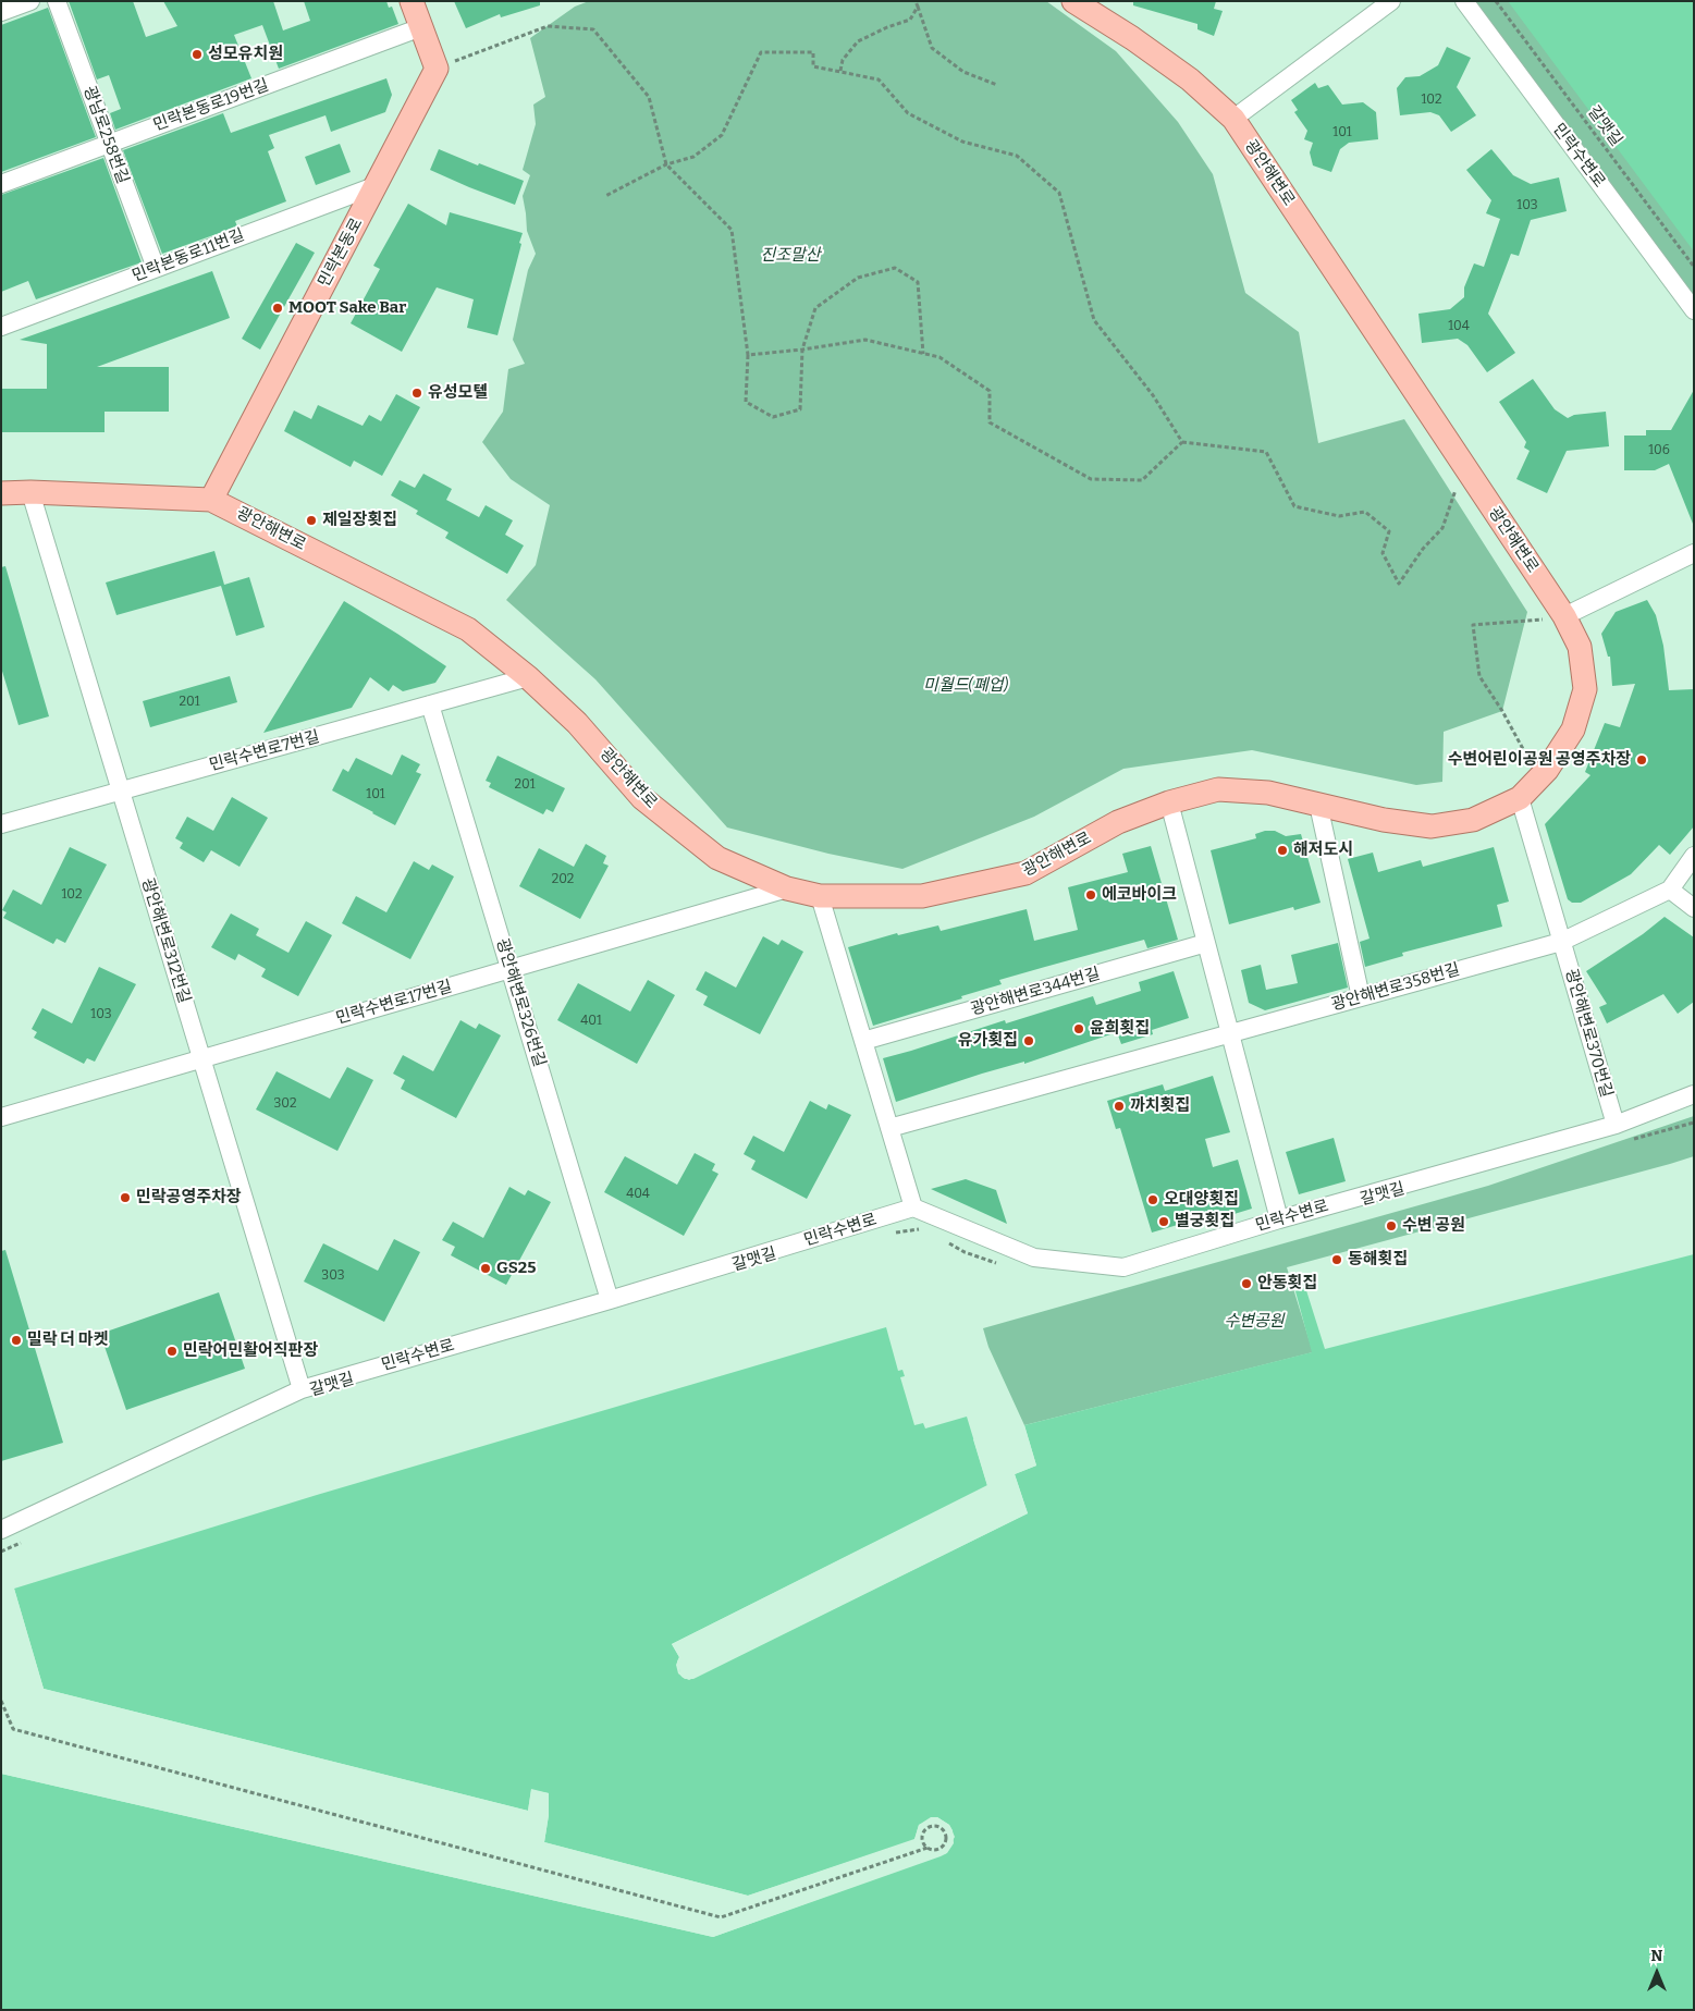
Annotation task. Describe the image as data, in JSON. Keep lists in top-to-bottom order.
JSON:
{
  "streets": {
    "main road": ["광안해변로", "민락본동로"],
    "street": [
      "민락본동로19번길",
      "광남로258번길",
      "민락수변로",
      "민락본동로11번길",
      "민락수변로7번길",
      "광안해변로312번길",
      "광안해변로358번길",
      "광안해변로344번길",
      "민락수변로17번길",
      "광안해변로326번길",
      "광안해변로370번길"
    ],
    "path": ["갈맷길"]
  },
  "crossings": [
    ["민락본동로19번길", "광남로258번길"],
    ["광남로258번길", "민락본동로11번길"],
    ["민락수변로", "광안해변로312번길"],
    ["민락수변로", "광안해변로326번길"],
    ["민락수변로", "광안해변로370번길"],
    ["광안해변로", "민락본동로"],
    ["광안해변로", "민락수변로7번길"],
    ["광안해변로", "광안해변로312번길"],
    ["광안해변로", "민락수변로17번길"],
    ["광안해변로", "광안해변로370번길"],
    ["민락본동로", "민락본동로11번길"],
    ["민락수변로7번길", "광안해변로312번길"],
    ["민락수변로7번길", "광안해변로326번길"],
    ["광안해변로312번길", "민락수변로17번길"],
    ["광안해변로358번길", "광안해변로370번길"],
    ["민락수변로17번길", "광안해변로326번길"]
  ],
  "parks": ["진조말산", "미월드(폐업)", "수변공원"],
  "places": [
    "성모유치원",
    "MOOT Sake Bar",
    "유성모텔",
    "제일장횟집",
    "수변어린이공원 공영주차장",
    "해저도시",
    "에코바이크",
    "윤희횟집",
    "유가횟집",
    "까치횟집",
    "민락공영주차장",
    "오대양횟집",
    "별궁횟집",
    "수변 공원",
    "동해횟집",
    "GS25",
    "안동횟집",
    "밀락 더 마켓",
    "민락어민활어직판장"
  ],
  "house_numbers": [
    "102",
    "101",
    "103",
    "104",
    "106",
    "201",
    "201",
    "101",
    "202",
    "102",
    "103",
    "401",
    "302",
    "404",
    "303"
  ],
  "north": "top"
}
